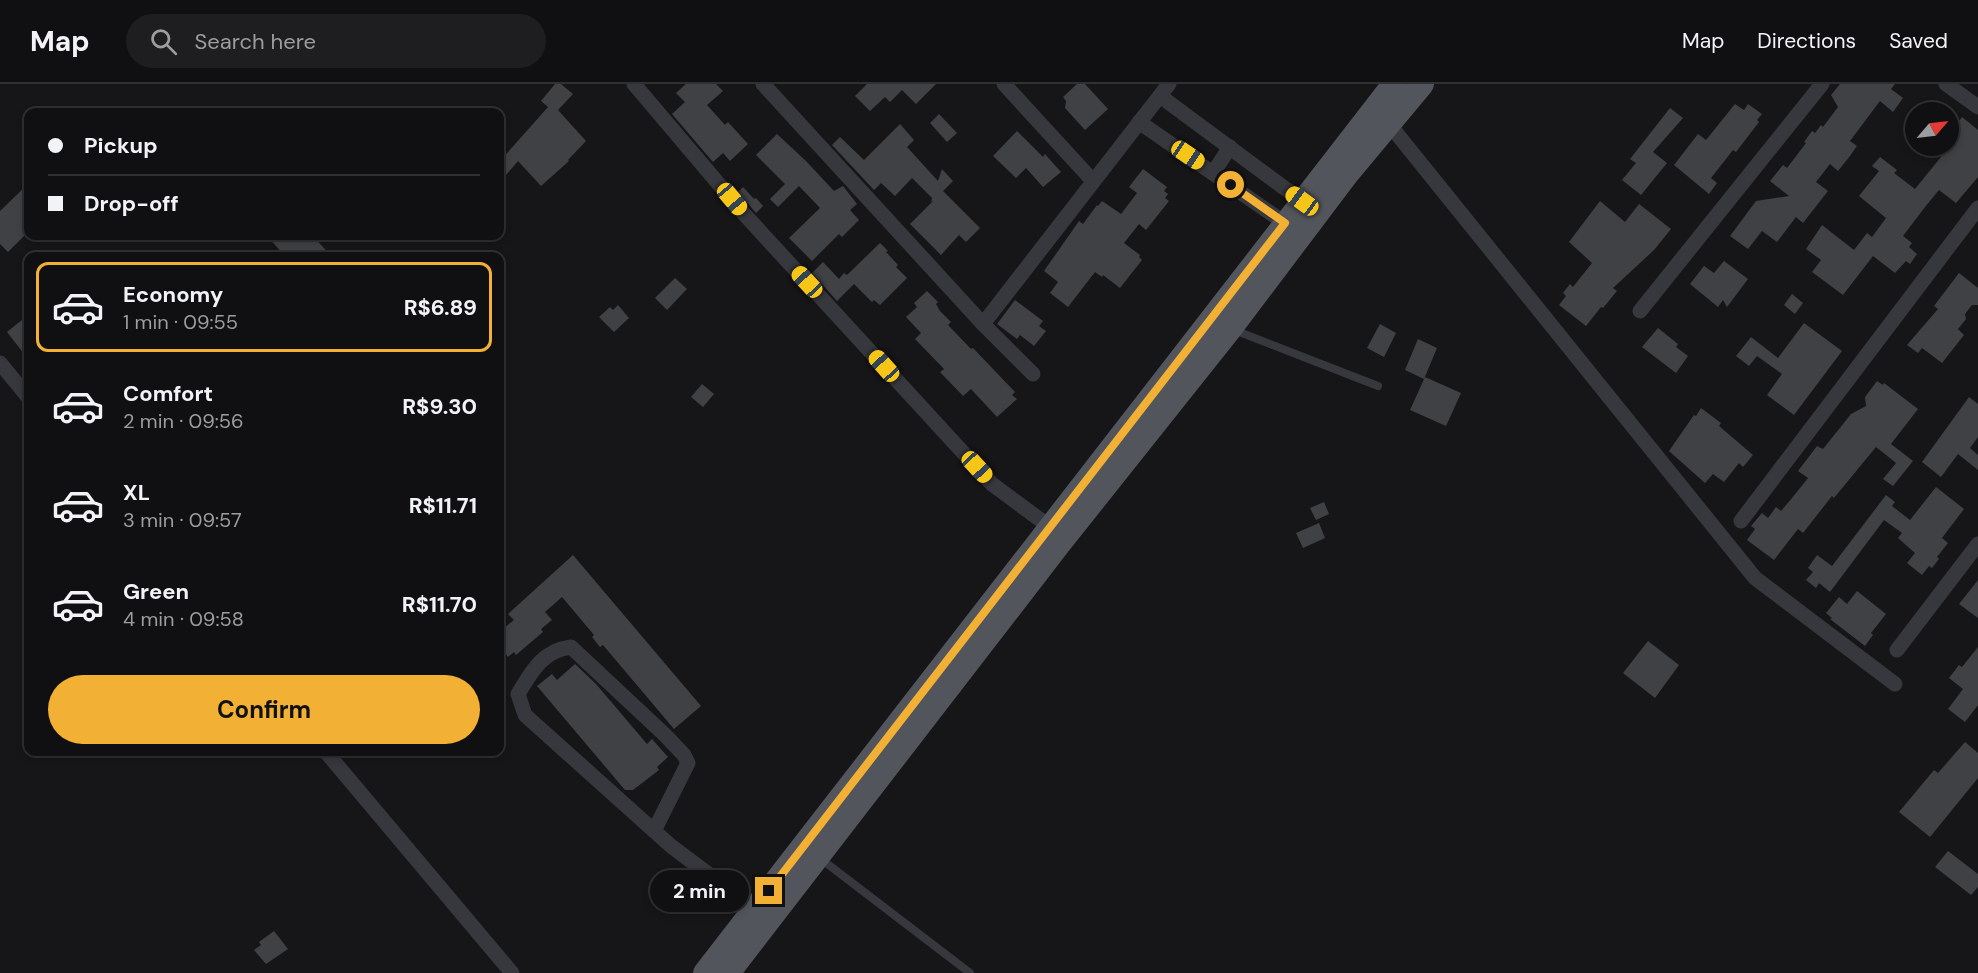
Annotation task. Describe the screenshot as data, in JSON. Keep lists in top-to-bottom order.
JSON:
{
  "north": "top right",
  "page": {
    "header": "Map",
    "search": "Search here",
    "nav": ["Map", "Directions", "Saved"],
    "banner": ["Pickup", "Drop-off"],
    "list": [
      {
        "name": "Economy",
        "note": "1 min · 09:55",
        "value": "R$6.89"
      },
      {
        "name": "Comfort",
        "note": "2 min · 09:56",
        "value": "R$9.30"
      },
      {
        "name": "XL",
        "note": "3 min · 09:57",
        "value": "R$11.71"
      },
      {
        "name": "Green",
        "note": "4 min · 09:58",
        "value": "R$11.70"
      }
    ],
    "buttons": "Confirm",
    "bubble": "2 min"
  }
}
